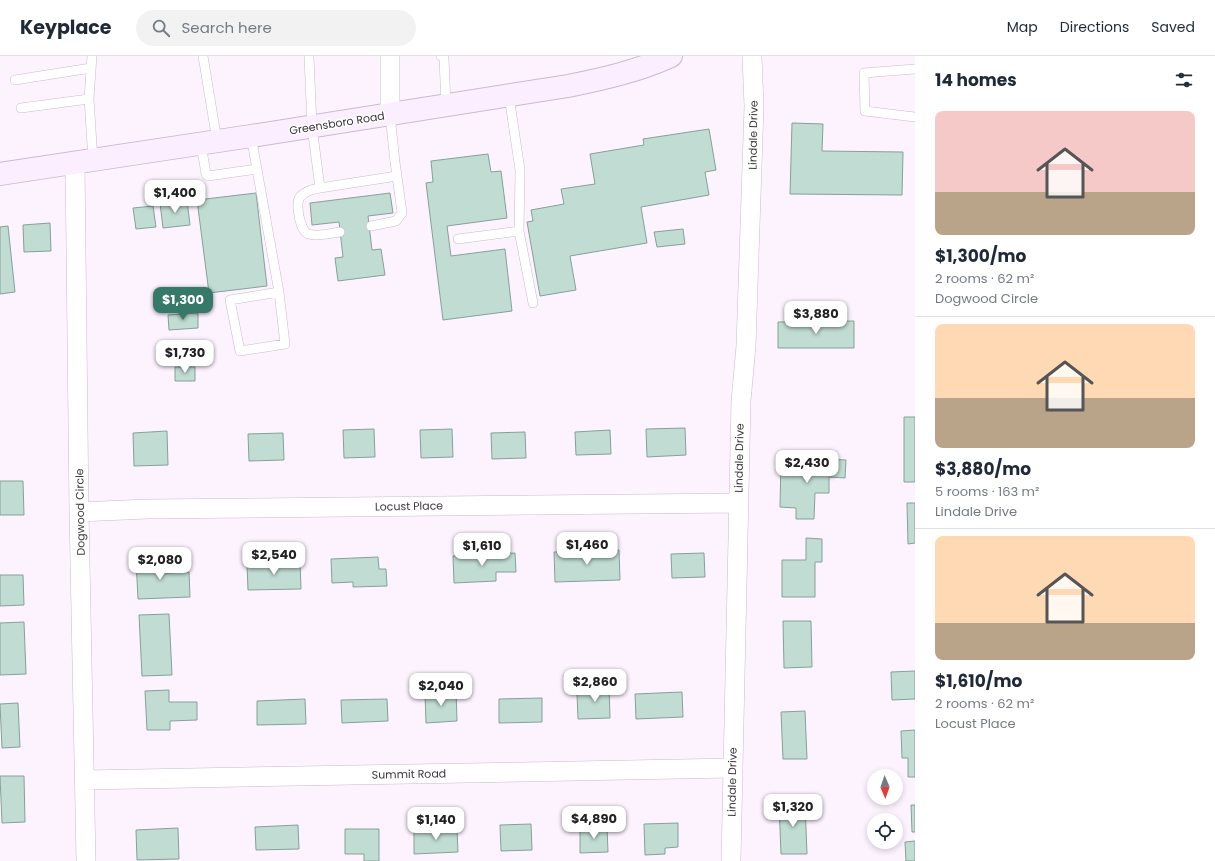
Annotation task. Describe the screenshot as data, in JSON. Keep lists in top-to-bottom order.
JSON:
{
  "streets": {
    "main road": ["Greensboro Road"],
    "street": [
      "Lindale Drive",
      "Locust Place",
      "Dogwood Circle",
      "Summit Road"
    ]
  },
  "crossings": [
    ["Greensboro Road", "Dogwood Circle"],
    ["Lindale Drive", "Locust Place"],
    ["Lindale Drive", "Summit Road"],
    ["Locust Place", "Dogwood Circle"],
    ["Dogwood Circle", "Summit Road"]
  ],
  "north": "bottom",
  "page": {
    "header": "Keyplace",
    "search": "Search here",
    "nav": ["Map", "Directions", "Saved"],
    "heading": "14 homes",
    "list": [
      {
        "name": "$1,300/mo",
        "note": "2 rooms · 62 m² · Dogwood Circle"
      },
      {
        "name": "$3,880/mo",
        "note": "5 rooms · 163 m² · Lindale Drive"
      },
      {
        "name": "$1,610/mo",
        "note": "2 rooms · 62 m² · Locust Place"
      }
    ],
    "price": [
      "$1,400",
      "$1,300",
      "$3,880",
      "$1,730",
      "$2,430",
      "$1,460",
      "$1,610",
      "$2,540",
      "$2,080",
      "$2,860",
      "$2,040",
      "$1,320",
      "$4,890",
      "$1,140"
    ]
  }
}
